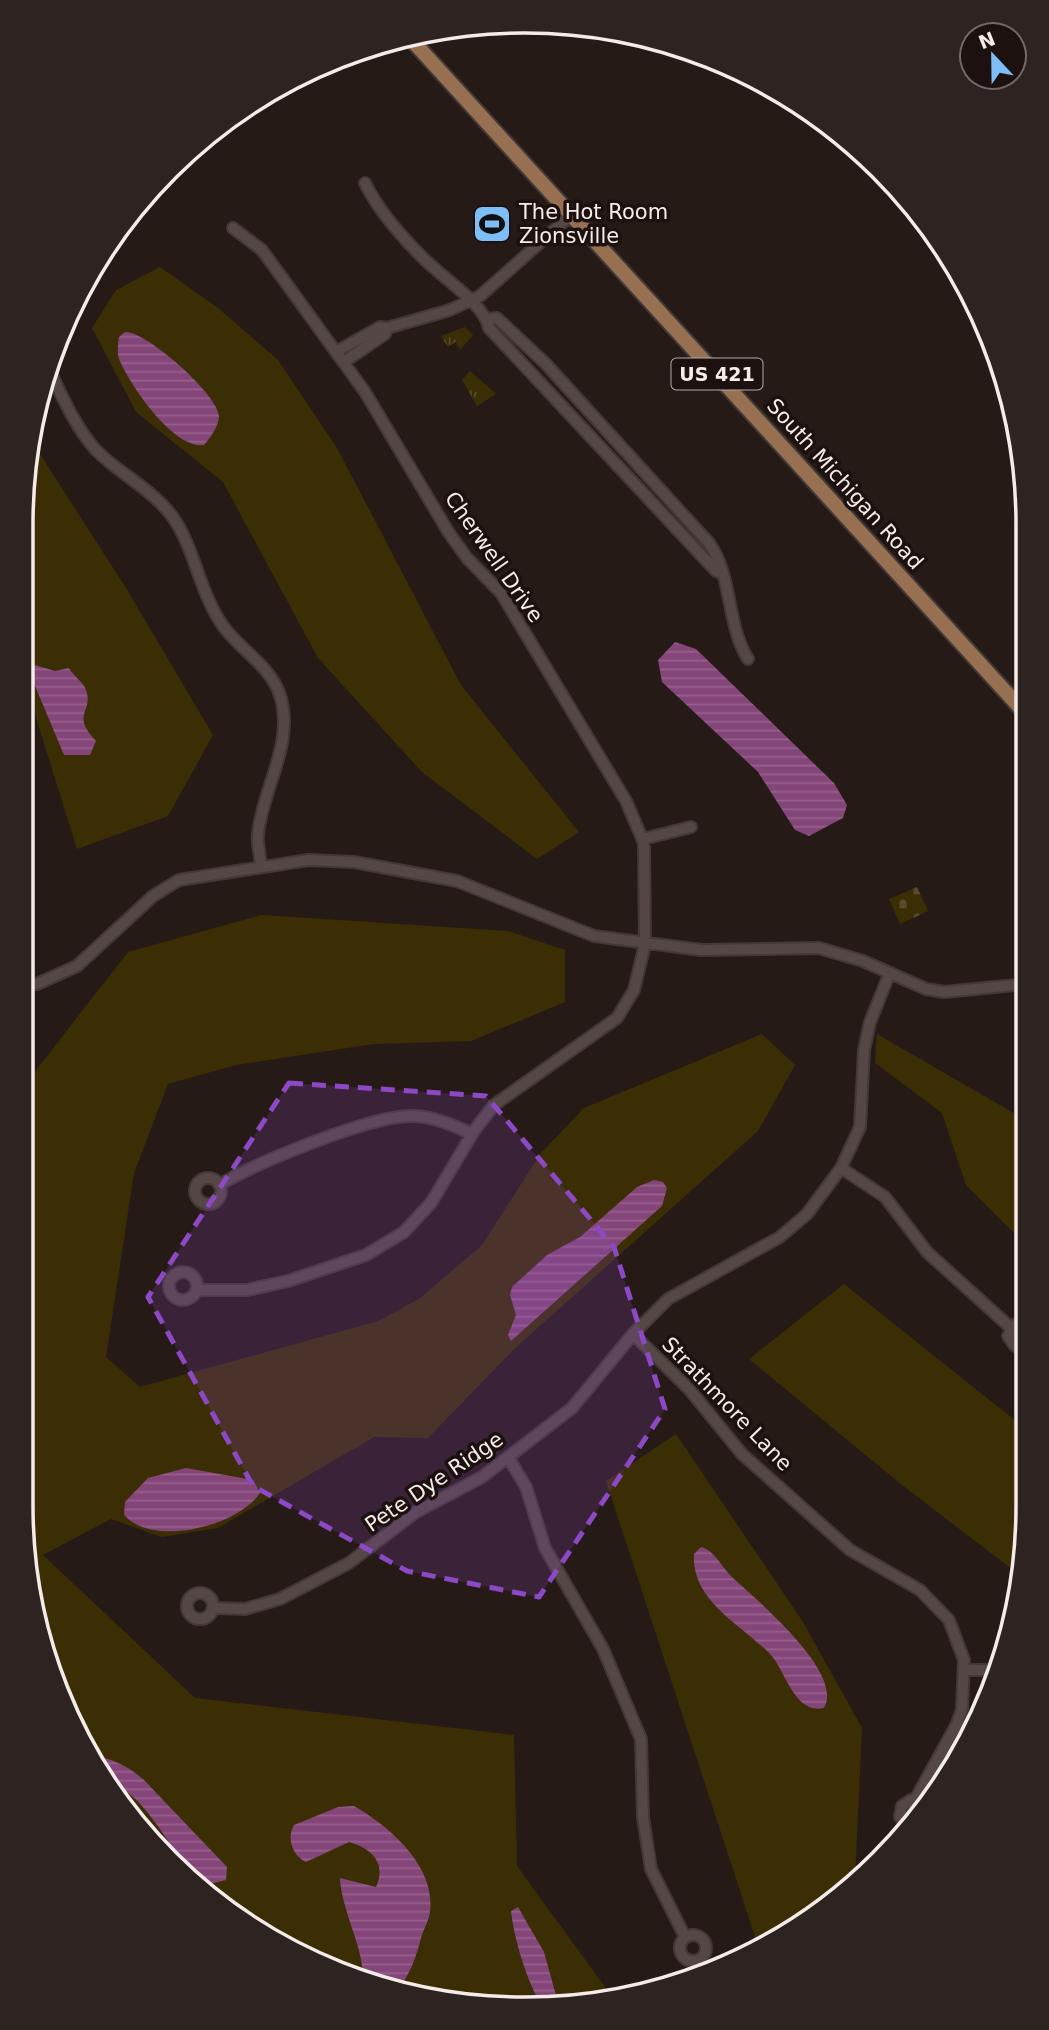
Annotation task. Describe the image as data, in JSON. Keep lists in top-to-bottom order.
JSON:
{
  "streets": {
    "main road": ["US 421", "South Michigan Road"],
    "street": ["Cherwell Drive", "Strathmore Lane", "Pete Dye Ridge"]
  },
  "crossings": [
    ["Strathmore Lane", "Pete Dye Ridge"]
  ],
  "places": {
    "sports": ["The Hot Room Zionsville"]
  },
  "north": "top"
}
